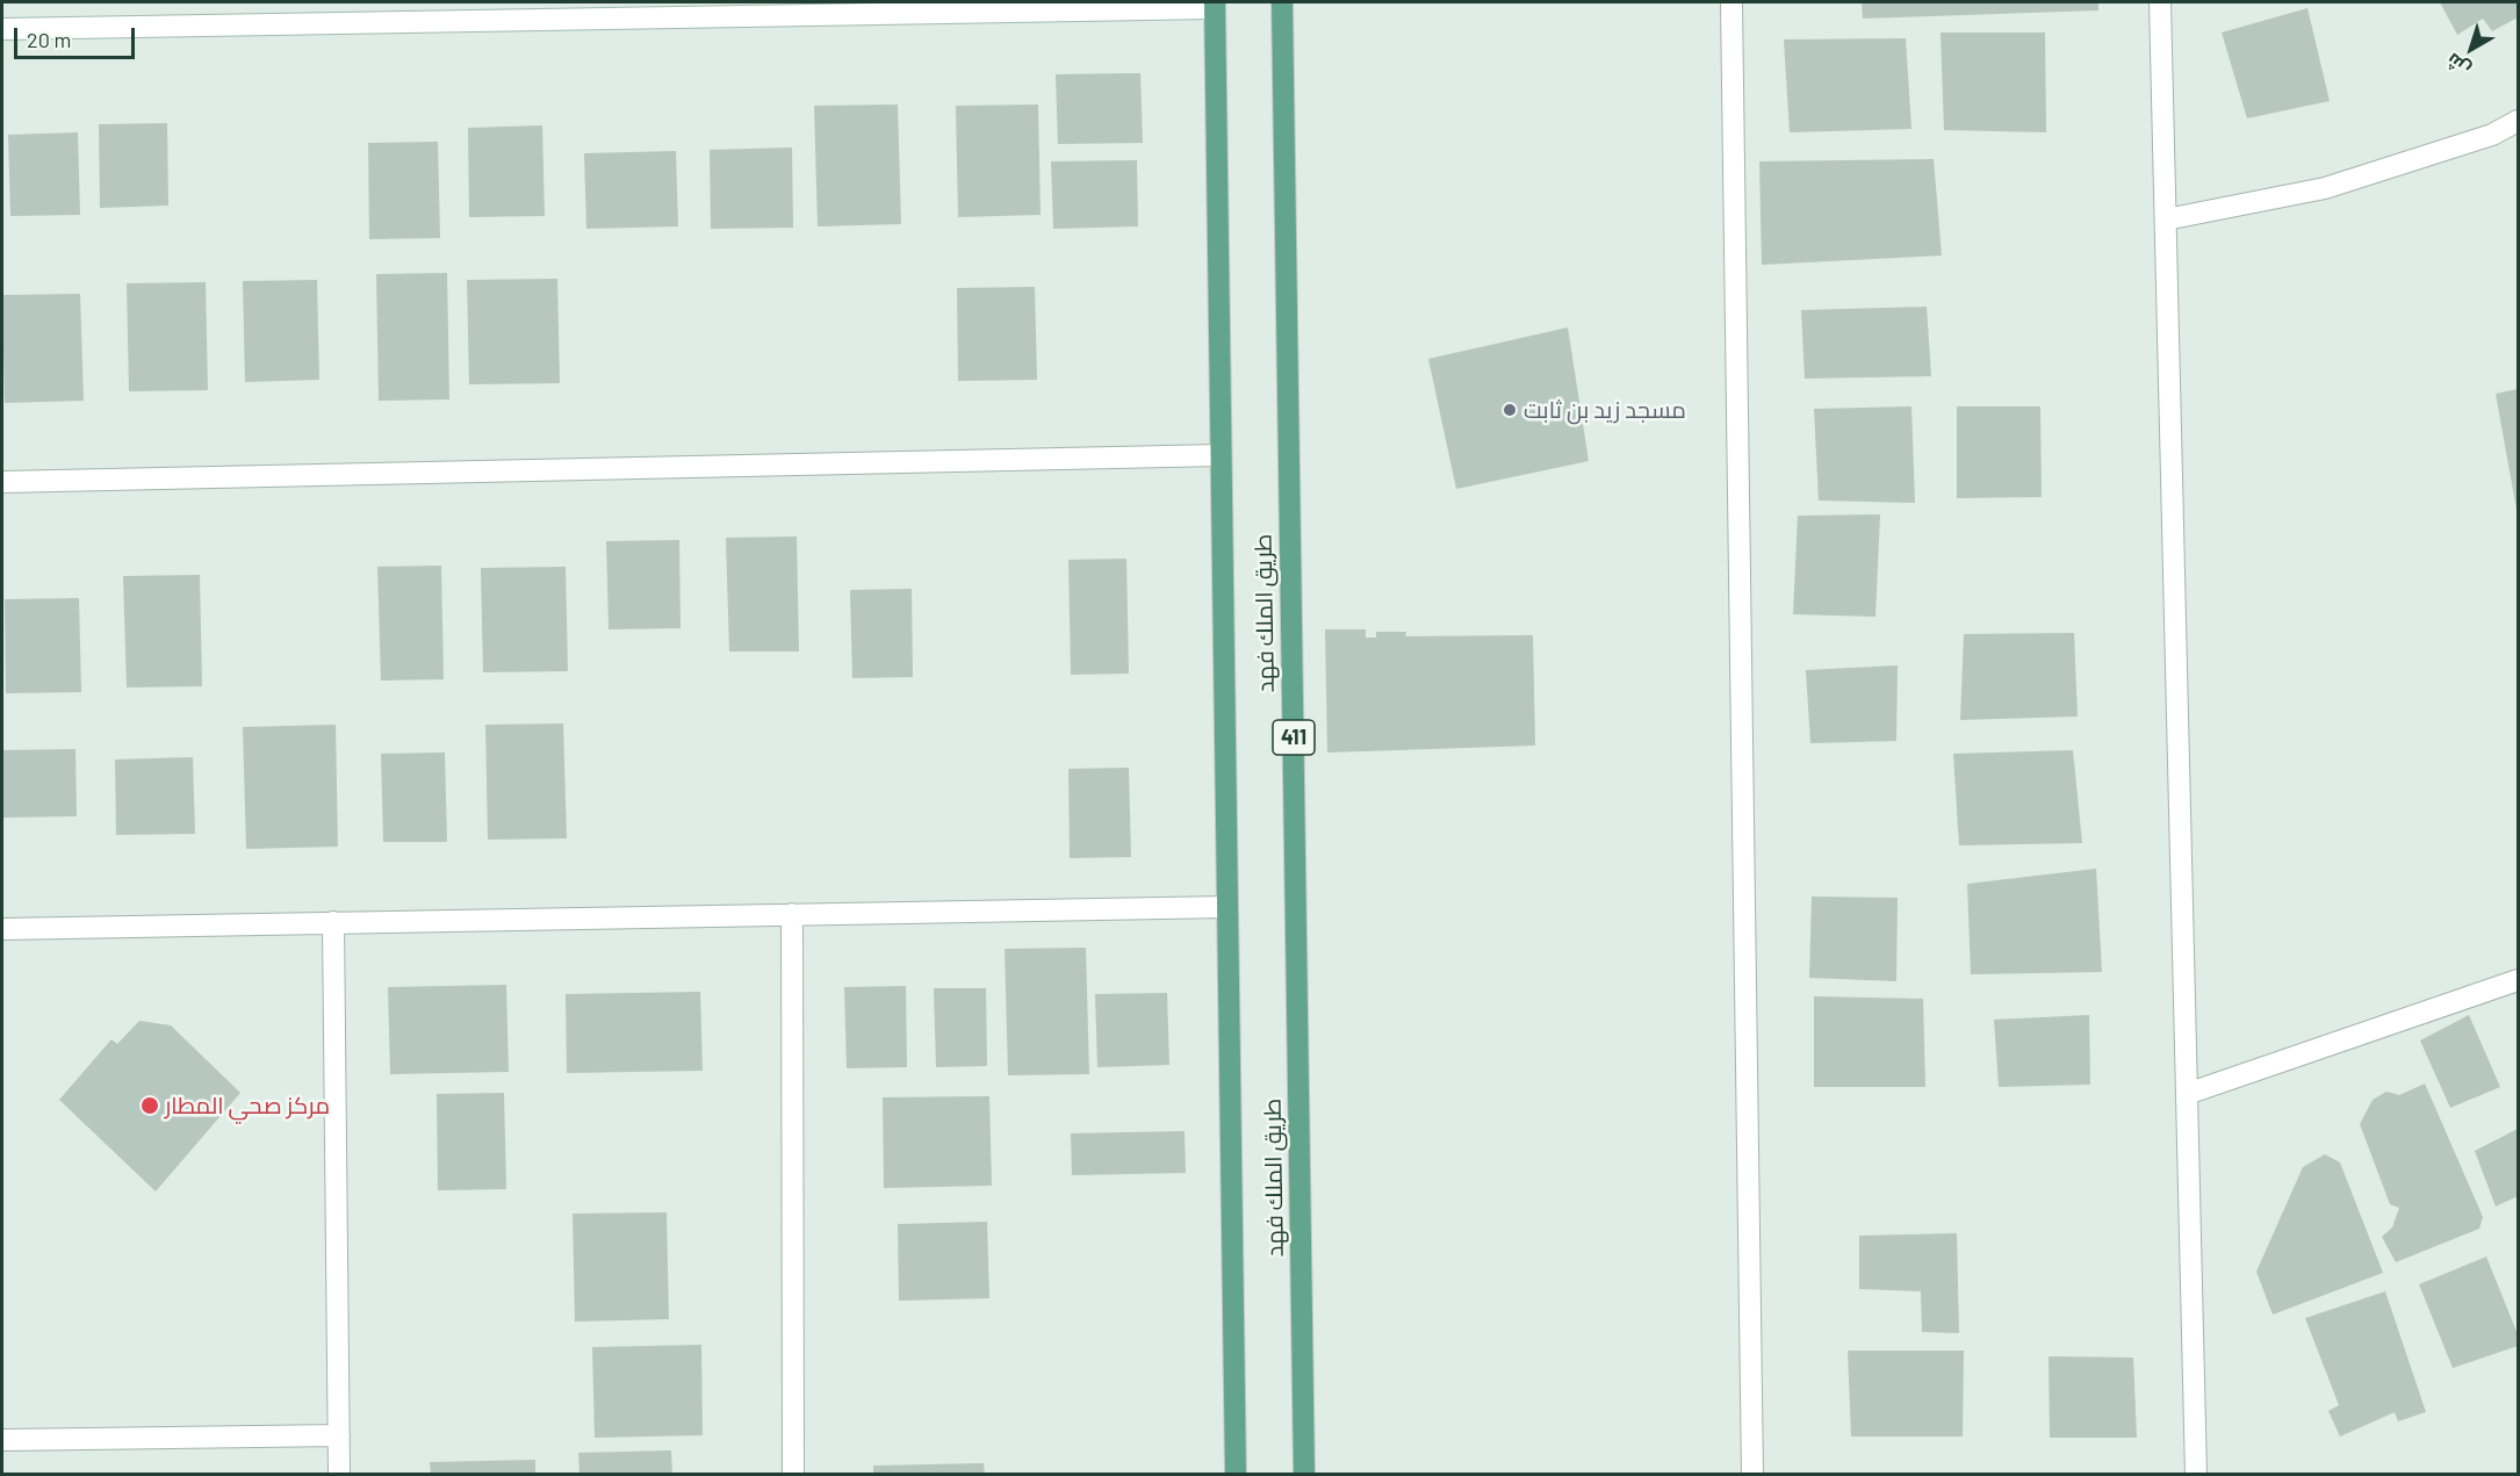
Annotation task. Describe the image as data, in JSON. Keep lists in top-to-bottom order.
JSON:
{
  "streets": {
    "main road": ["طريق الملك فهد", "411"]
  },
  "places": ["مسجد زيد بن ثابت", "مركز صحي المطار"],
  "scale_bar": "20 m",
  "north": "bottom left"
}
